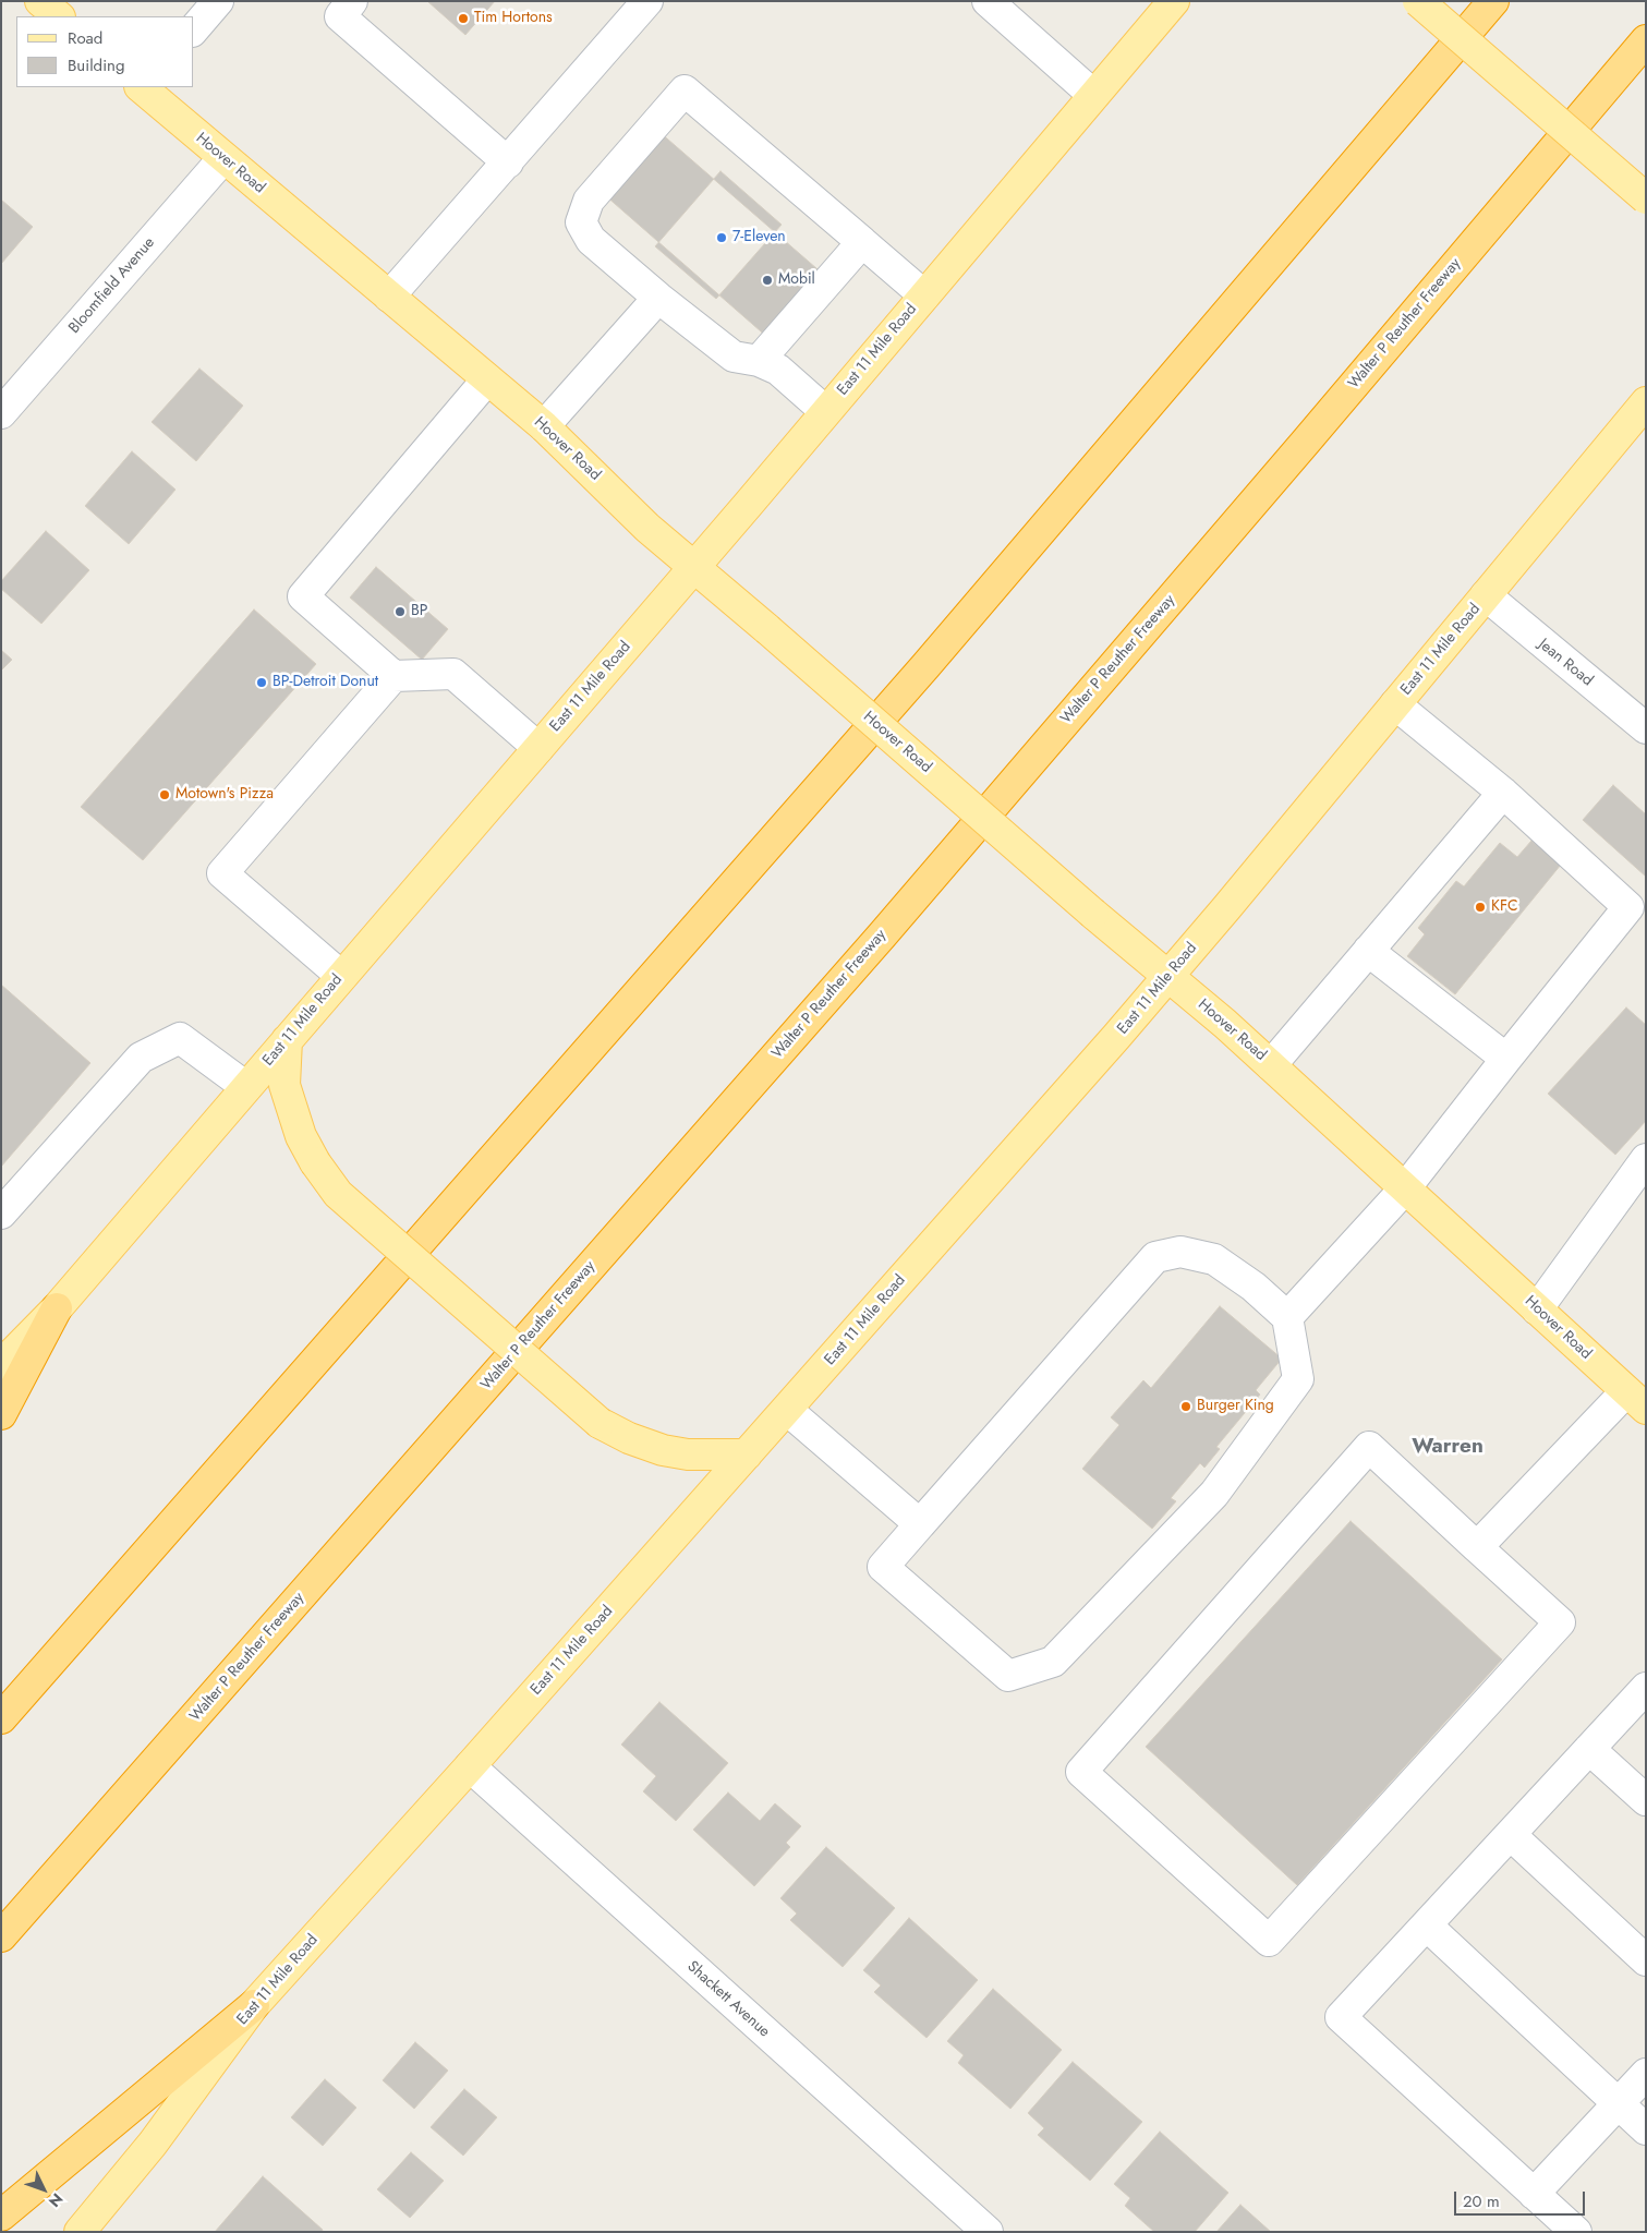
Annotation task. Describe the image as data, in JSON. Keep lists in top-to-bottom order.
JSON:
{
  "streets": {
    "highway": ["Walter P Reuther Freeway"],
    "main road": ["Hoover Road", "East 11 Mile Road"],
    "street": ["Bloomfield Avenue", "Jean Road", "Shackett Avenue"]
  },
  "crossings": [
    ["Hoover Road", "Bloomfield Avenue"],
    ["Hoover Road", "East 11 Mile Road"],
    ["East 11 Mile Road", "Jean Road"],
    ["East 11 Mile Road", "Shackett Avenue"]
  ],
  "districts": ["Warren"],
  "places": [
    "Tim Hortons",
    "7-Eleven",
    "Mobil",
    "BP",
    "BP-Detroit Donut",
    "Motown's Pizza",
    "KFC",
    "Burger King"
  ],
  "legend": ["Road", "Building"],
  "scale_bar": "20 m",
  "north": "bottom right"
}
